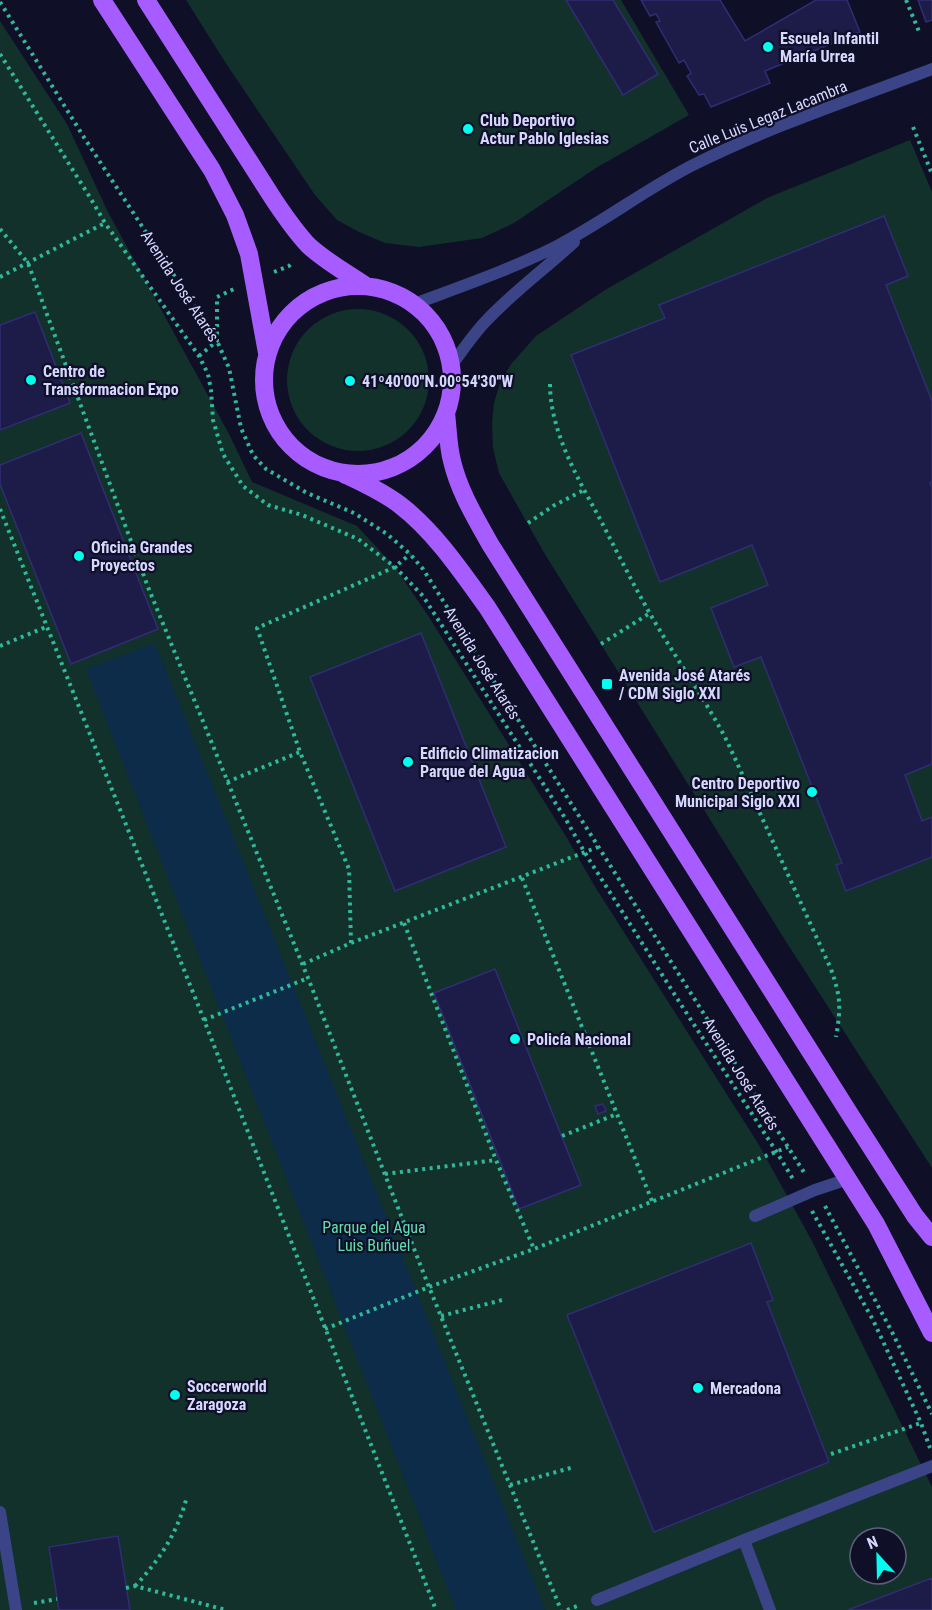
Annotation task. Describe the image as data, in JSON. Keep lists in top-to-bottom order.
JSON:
{
  "streets": {
    "main road": ["Avenida José Atarés"],
    "street": ["Calle Luis Legaz Lacambra"]
  },
  "crossings": [
    ["Calle Luis Legaz Lacambra", "Avenida José Atarés"]
  ],
  "parks": ["Parque del Agua Luis Buñuel"],
  "places": {
    "other": [
      "Escuela Infantil María Urrea",
      "Club Deportivo Actur Pablo Iglesias",
      "Centro de Transformacion Expo",
      "41º40'00''N.00º54'30''W",
      "Oficina Grandes Proyectos",
      "Edificio Climatizacion Parque del Agua",
      "Centro Deportivo Municipal Siglo XXI",
      "Policía Nacional",
      "Mercadona",
      "Soccerworld Zaragoza"
    ],
    "transit": ["Avenida José Atarés / CDM Siglo XXI"]
  },
  "north": "top"
}
